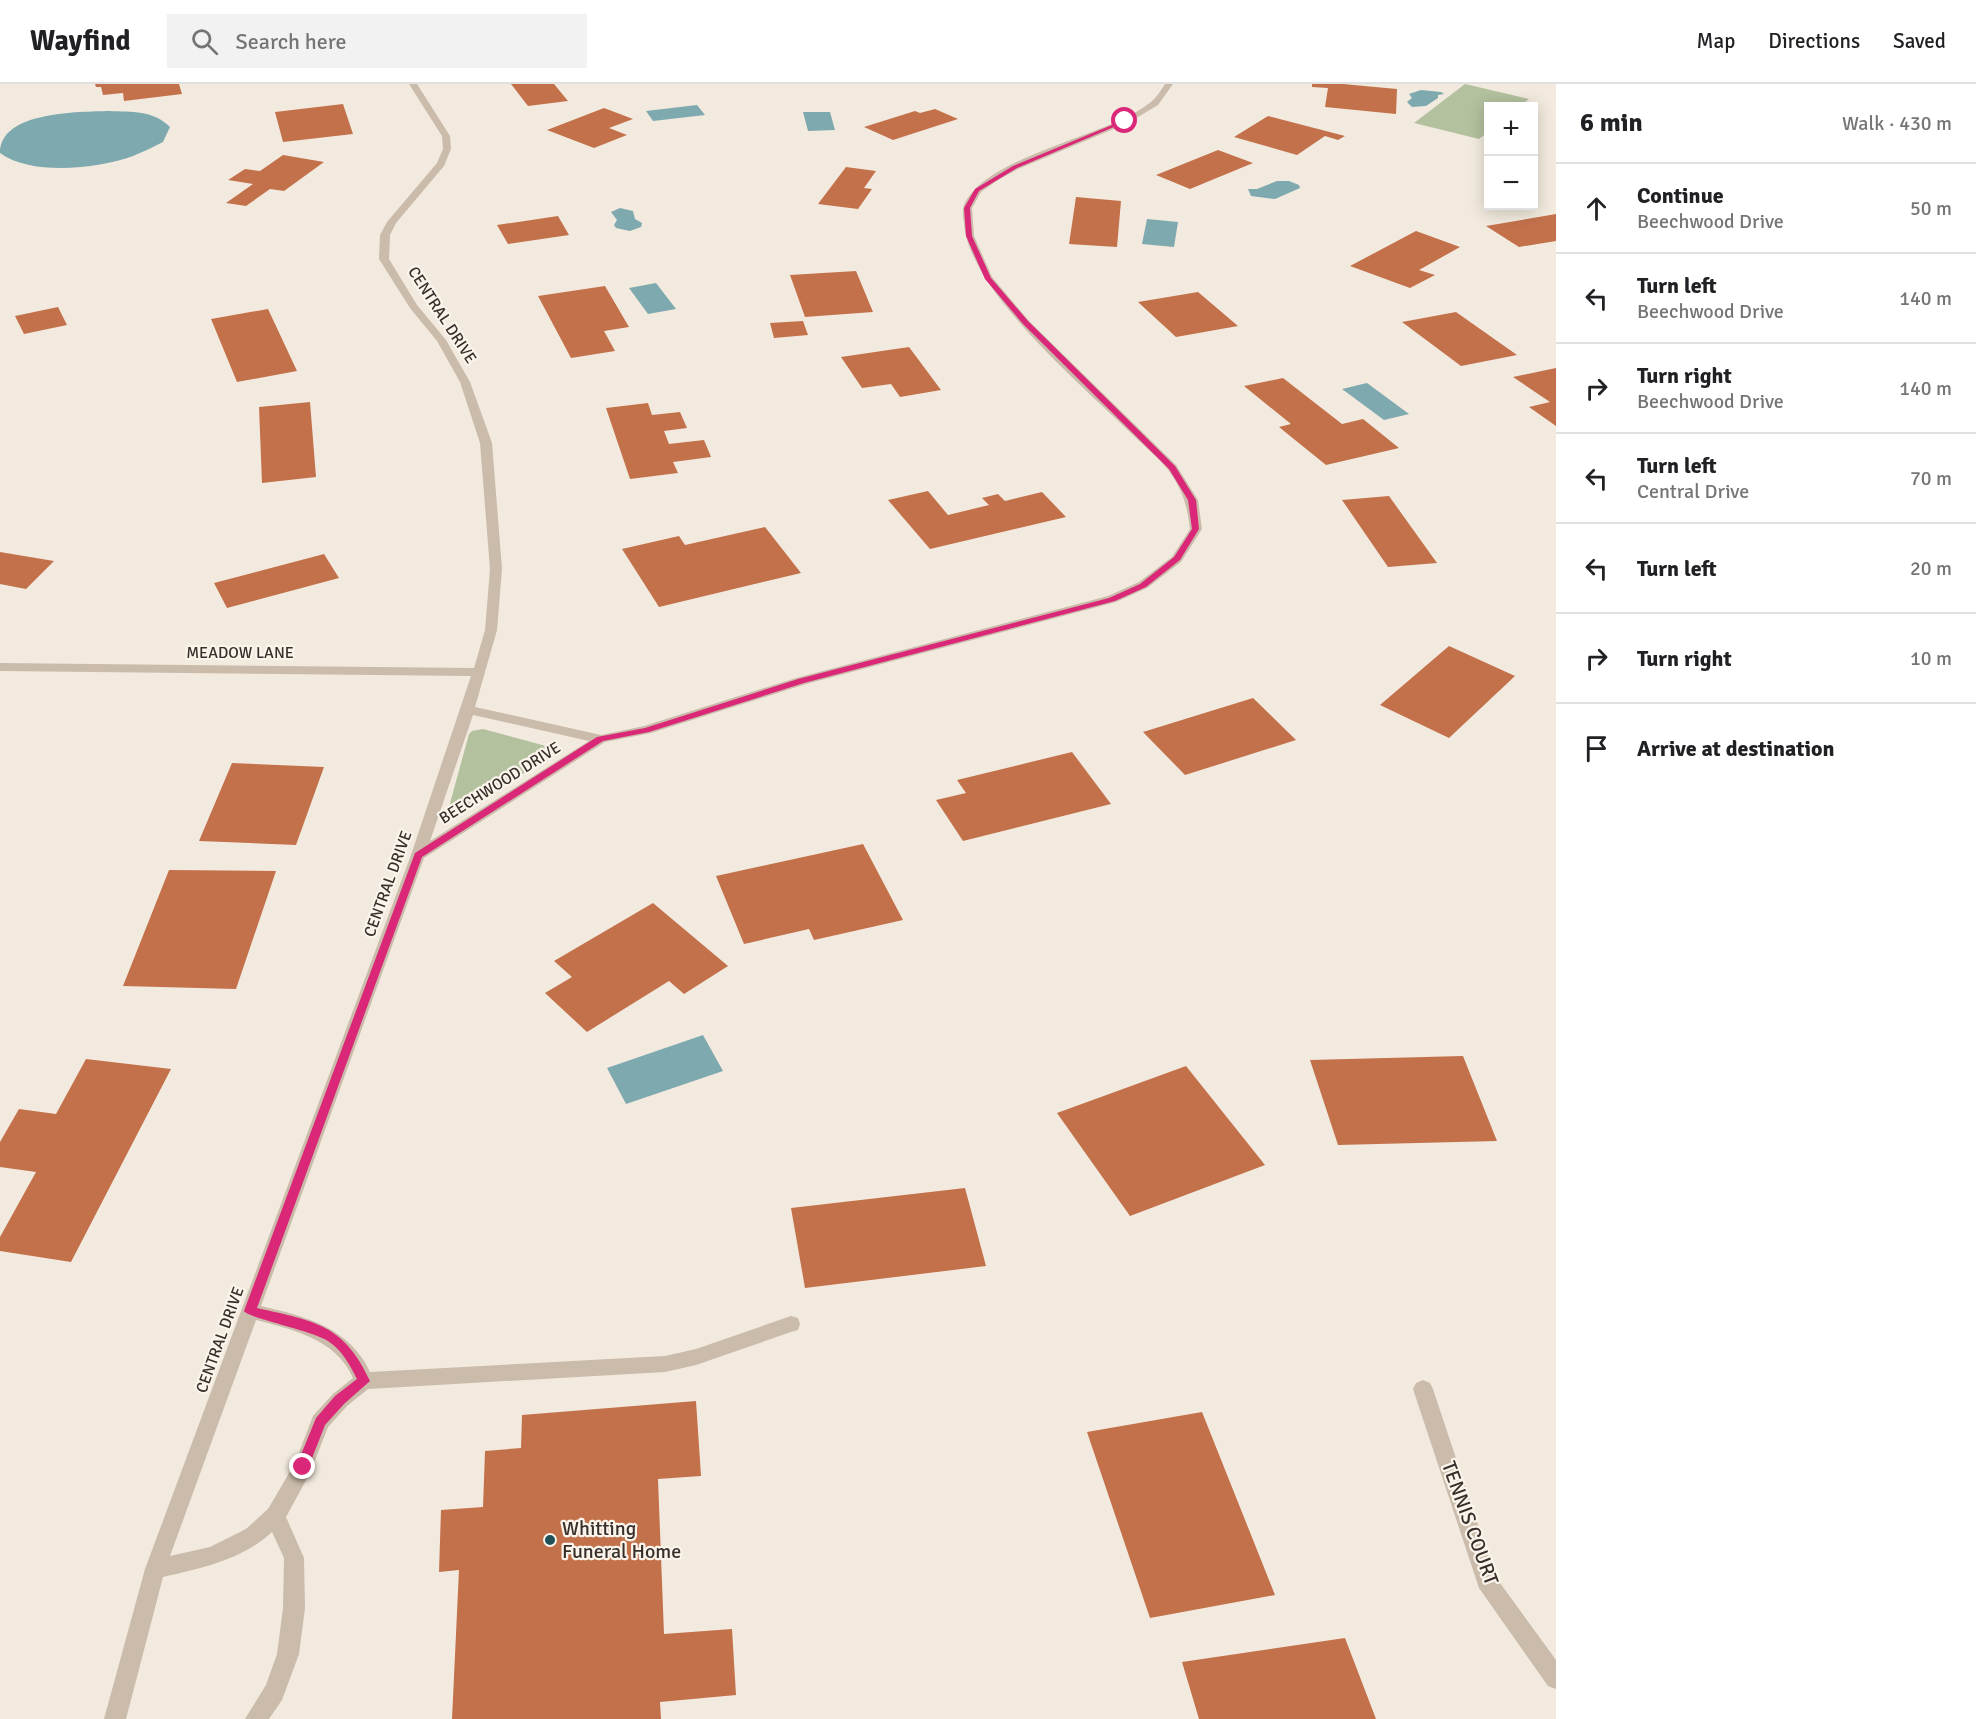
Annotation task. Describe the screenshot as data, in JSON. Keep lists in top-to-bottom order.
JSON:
{
  "streets": {
    "street": [
      "CENTRAL DRIVE",
      "MEADOW LANE",
      "BEECHWOOD DRIVE",
      "TENNIS COURT"
    ]
  },
  "crossings": [
    ["CENTRAL DRIVE", "MEADOW LANE"],
    ["CENTRAL DRIVE", "BEECHWOOD DRIVE"]
  ],
  "places": ["Whitting Funeral Home"],
  "page": {
    "header": "Wayfind",
    "search": "Search here",
    "nav": ["Map", "Directions", "Saved"],
    "heading": ["6 min", "Walk · 430 m"],
    "map_buttons": ["+", "−"],
    "list": [
      ["Continue", "Beechwood Drive", "50 m"],
      ["Turn left", "Beechwood Drive", "140 m"],
      ["Turn right", "Beechwood Drive", "140 m"],
      ["Turn left", "Central Drive", "70 m"],
      ["Turn left", "20 m"],
      ["Turn right", "10 m"],
      "Arrive at destination"
    ]
  }
}
